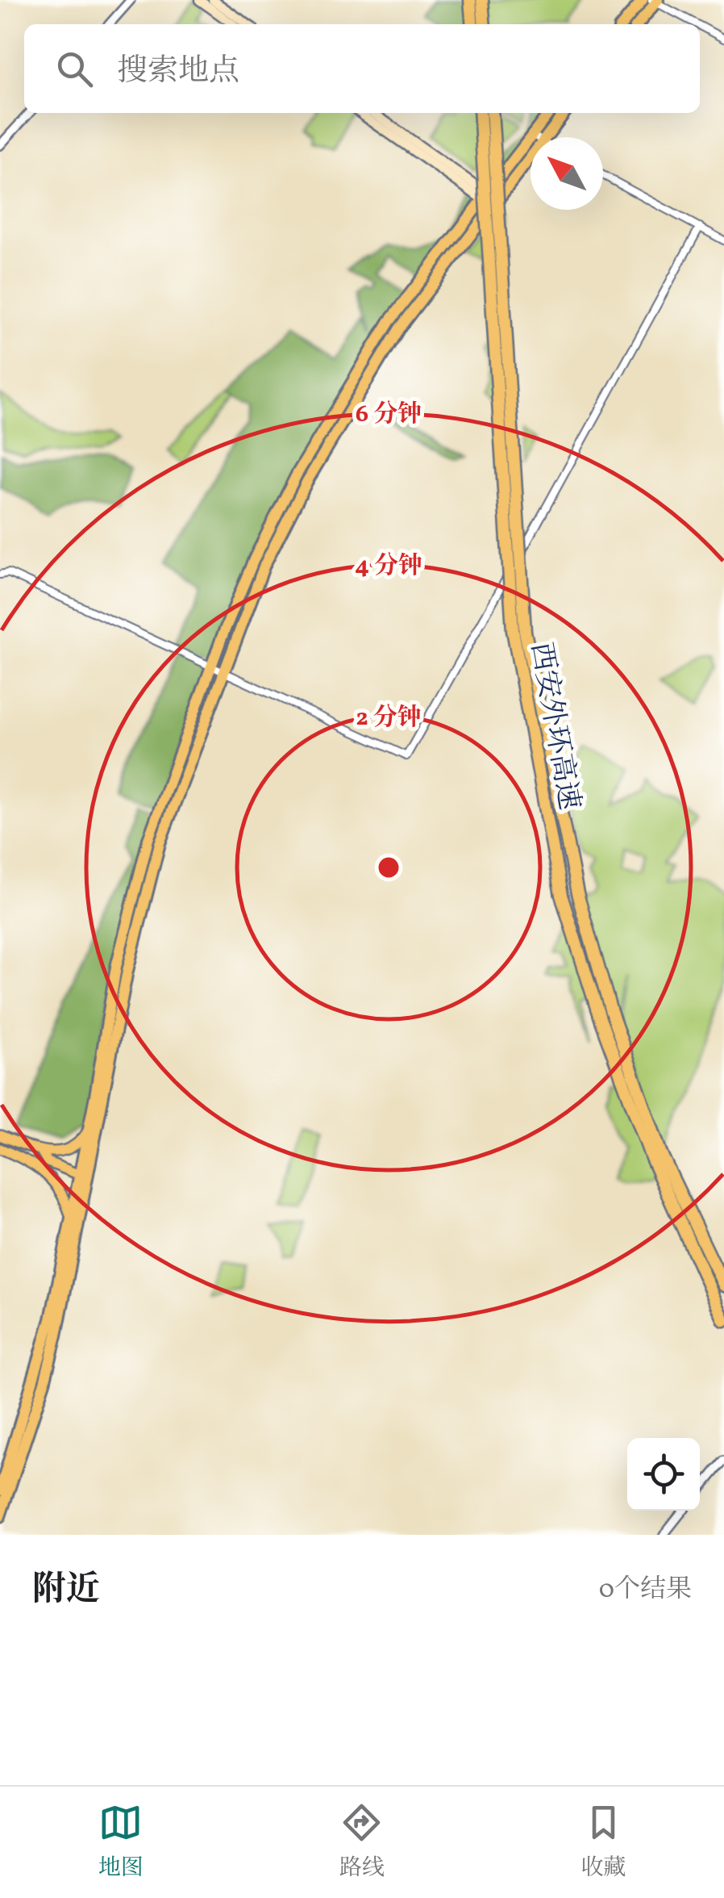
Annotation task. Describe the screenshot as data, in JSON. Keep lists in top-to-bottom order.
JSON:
{
  "streets": {
    "highway": ["西安外环高速"]
  },
  "north": "top left",
  "page": {
    "search": "搜索地点",
    "heading": ["附近", "0个结果"],
    "nav": ["地图", "路线", "收藏"]
  },
  "rings": ["6 分钟", "4 分钟", "2 分钟"]
}
